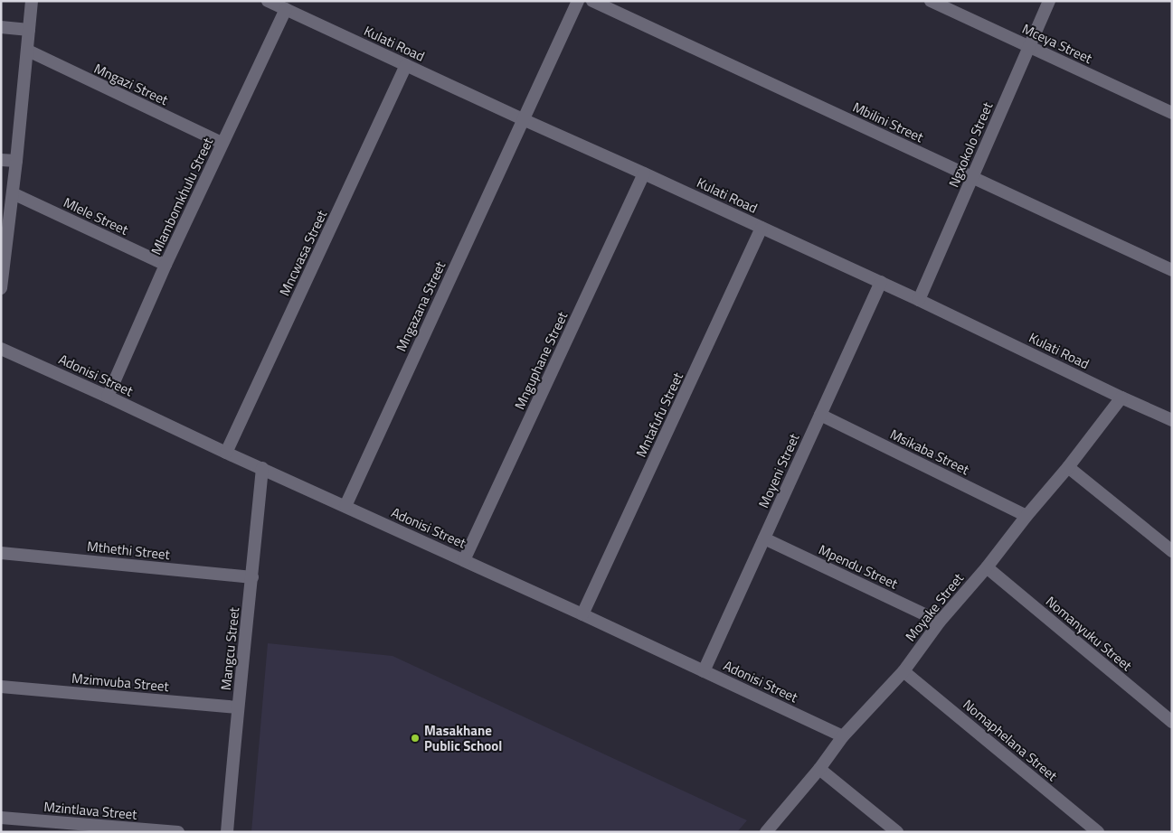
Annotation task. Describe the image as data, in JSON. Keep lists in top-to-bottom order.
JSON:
{
  "streets": {
    "street": [
      "Kulati Road",
      "Mceya Street",
      "Mngazi Street",
      "Mbilini Street",
      "Ngxokolo Street",
      "Mlambomkhulu Street",
      "Mlele Street",
      "Mncwasa Street",
      "Mngazana Street",
      "Mnguphane Street",
      "Adonisi Street",
      "Mntafufu Street",
      "Msikaba Street",
      "Moyeni Street",
      "Mthethi Street",
      "Mpendu Street",
      "Moyake Street",
      "Nomanyuku Street",
      "Mangcu Street",
      "Mzimvuba Street",
      "Nomaphelana Street",
      "Mzintlava Street"
    ]
  },
  "crossings": [
    ["Kulati Road", "Ngxokolo Street"],
    ["Kulati Road", "Mlambomkhulu Street"],
    ["Kulati Road", "Mncwasa Street"],
    ["Kulati Road", "Mngazana Street"],
    ["Kulati Road", "Mnguphane Street"],
    ["Kulati Road", "Mntafufu Street"],
    ["Kulati Road", "Moyeni Street"],
    ["Kulati Road", "Moyake Street"],
    ["Mceya Street", "Ngxokolo Street"],
    ["Mngazi Street", "Mlambomkhulu Street"],
    ["Mbilini Street", "Ngxokolo Street"],
    ["Mlambomkhulu Street", "Mlele Street"],
    ["Mlambomkhulu Street", "Adonisi Street"],
    ["Mncwasa Street", "Adonisi Street"],
    ["Mngazana Street", "Adonisi Street"],
    ["Mnguphane Street", "Adonisi Street"],
    ["Adonisi Street", "Mntafufu Street"],
    ["Adonisi Street", "Moyeni Street"],
    ["Adonisi Street", "Moyake Street"],
    ["Adonisi Street", "Mangcu Street"],
    ["Msikaba Street", "Moyeni Street"],
    ["Msikaba Street", "Moyake Street"],
    ["Moyeni Street", "Mpendu Street"],
    ["Mthethi Street", "Mangcu Street"],
    ["Mpendu Street", "Moyake Street"],
    ["Moyake Street", "Nomanyuku Street"],
    ["Moyake Street", "Nomaphelana Street"],
    ["Mangcu Street", "Mzimvuba Street"]
  ],
  "places": ["Masakhane Public School"]
}
